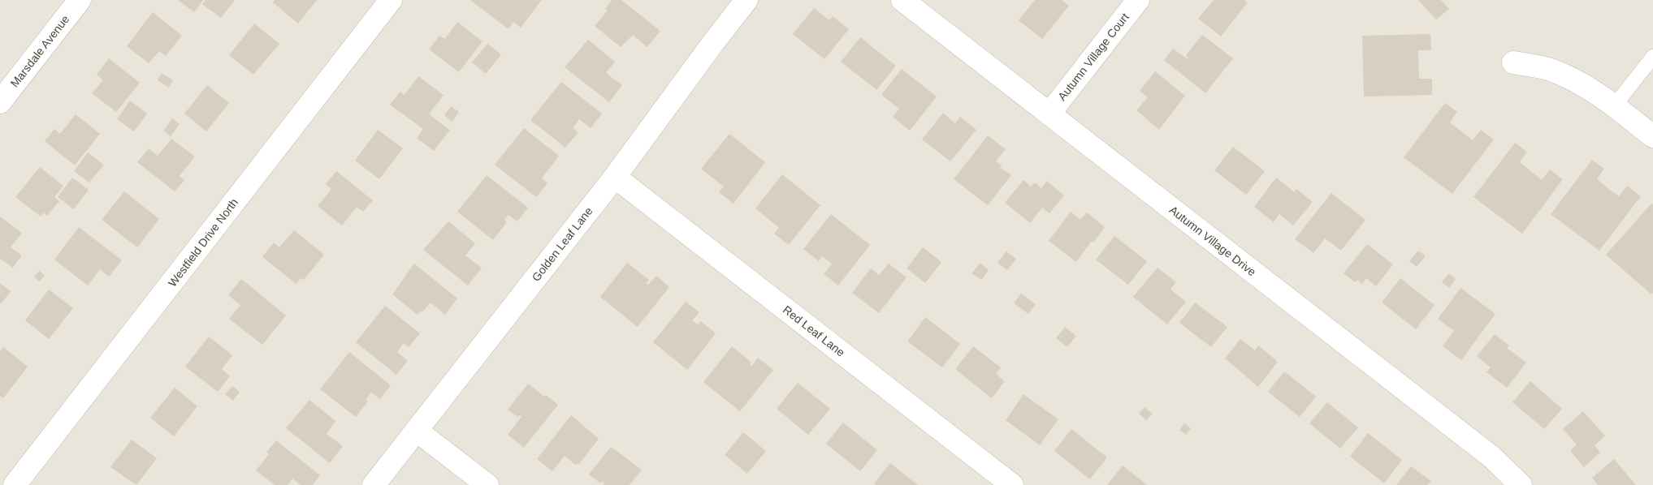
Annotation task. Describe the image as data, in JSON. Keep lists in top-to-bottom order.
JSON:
{
  "streets": {
    "street": [
      "Marsdale Avenue",
      "Autumn Village Court",
      "Autumn Village Drive",
      "Westfield Drive North",
      "Golden Leaf Lane",
      "Red Leaf Lane"
    ]
  },
  "crossings": [
    ["Autumn Village Court", "Autumn Village Drive"],
    ["Golden Leaf Lane", "Red Leaf Lane"]
  ]
}
